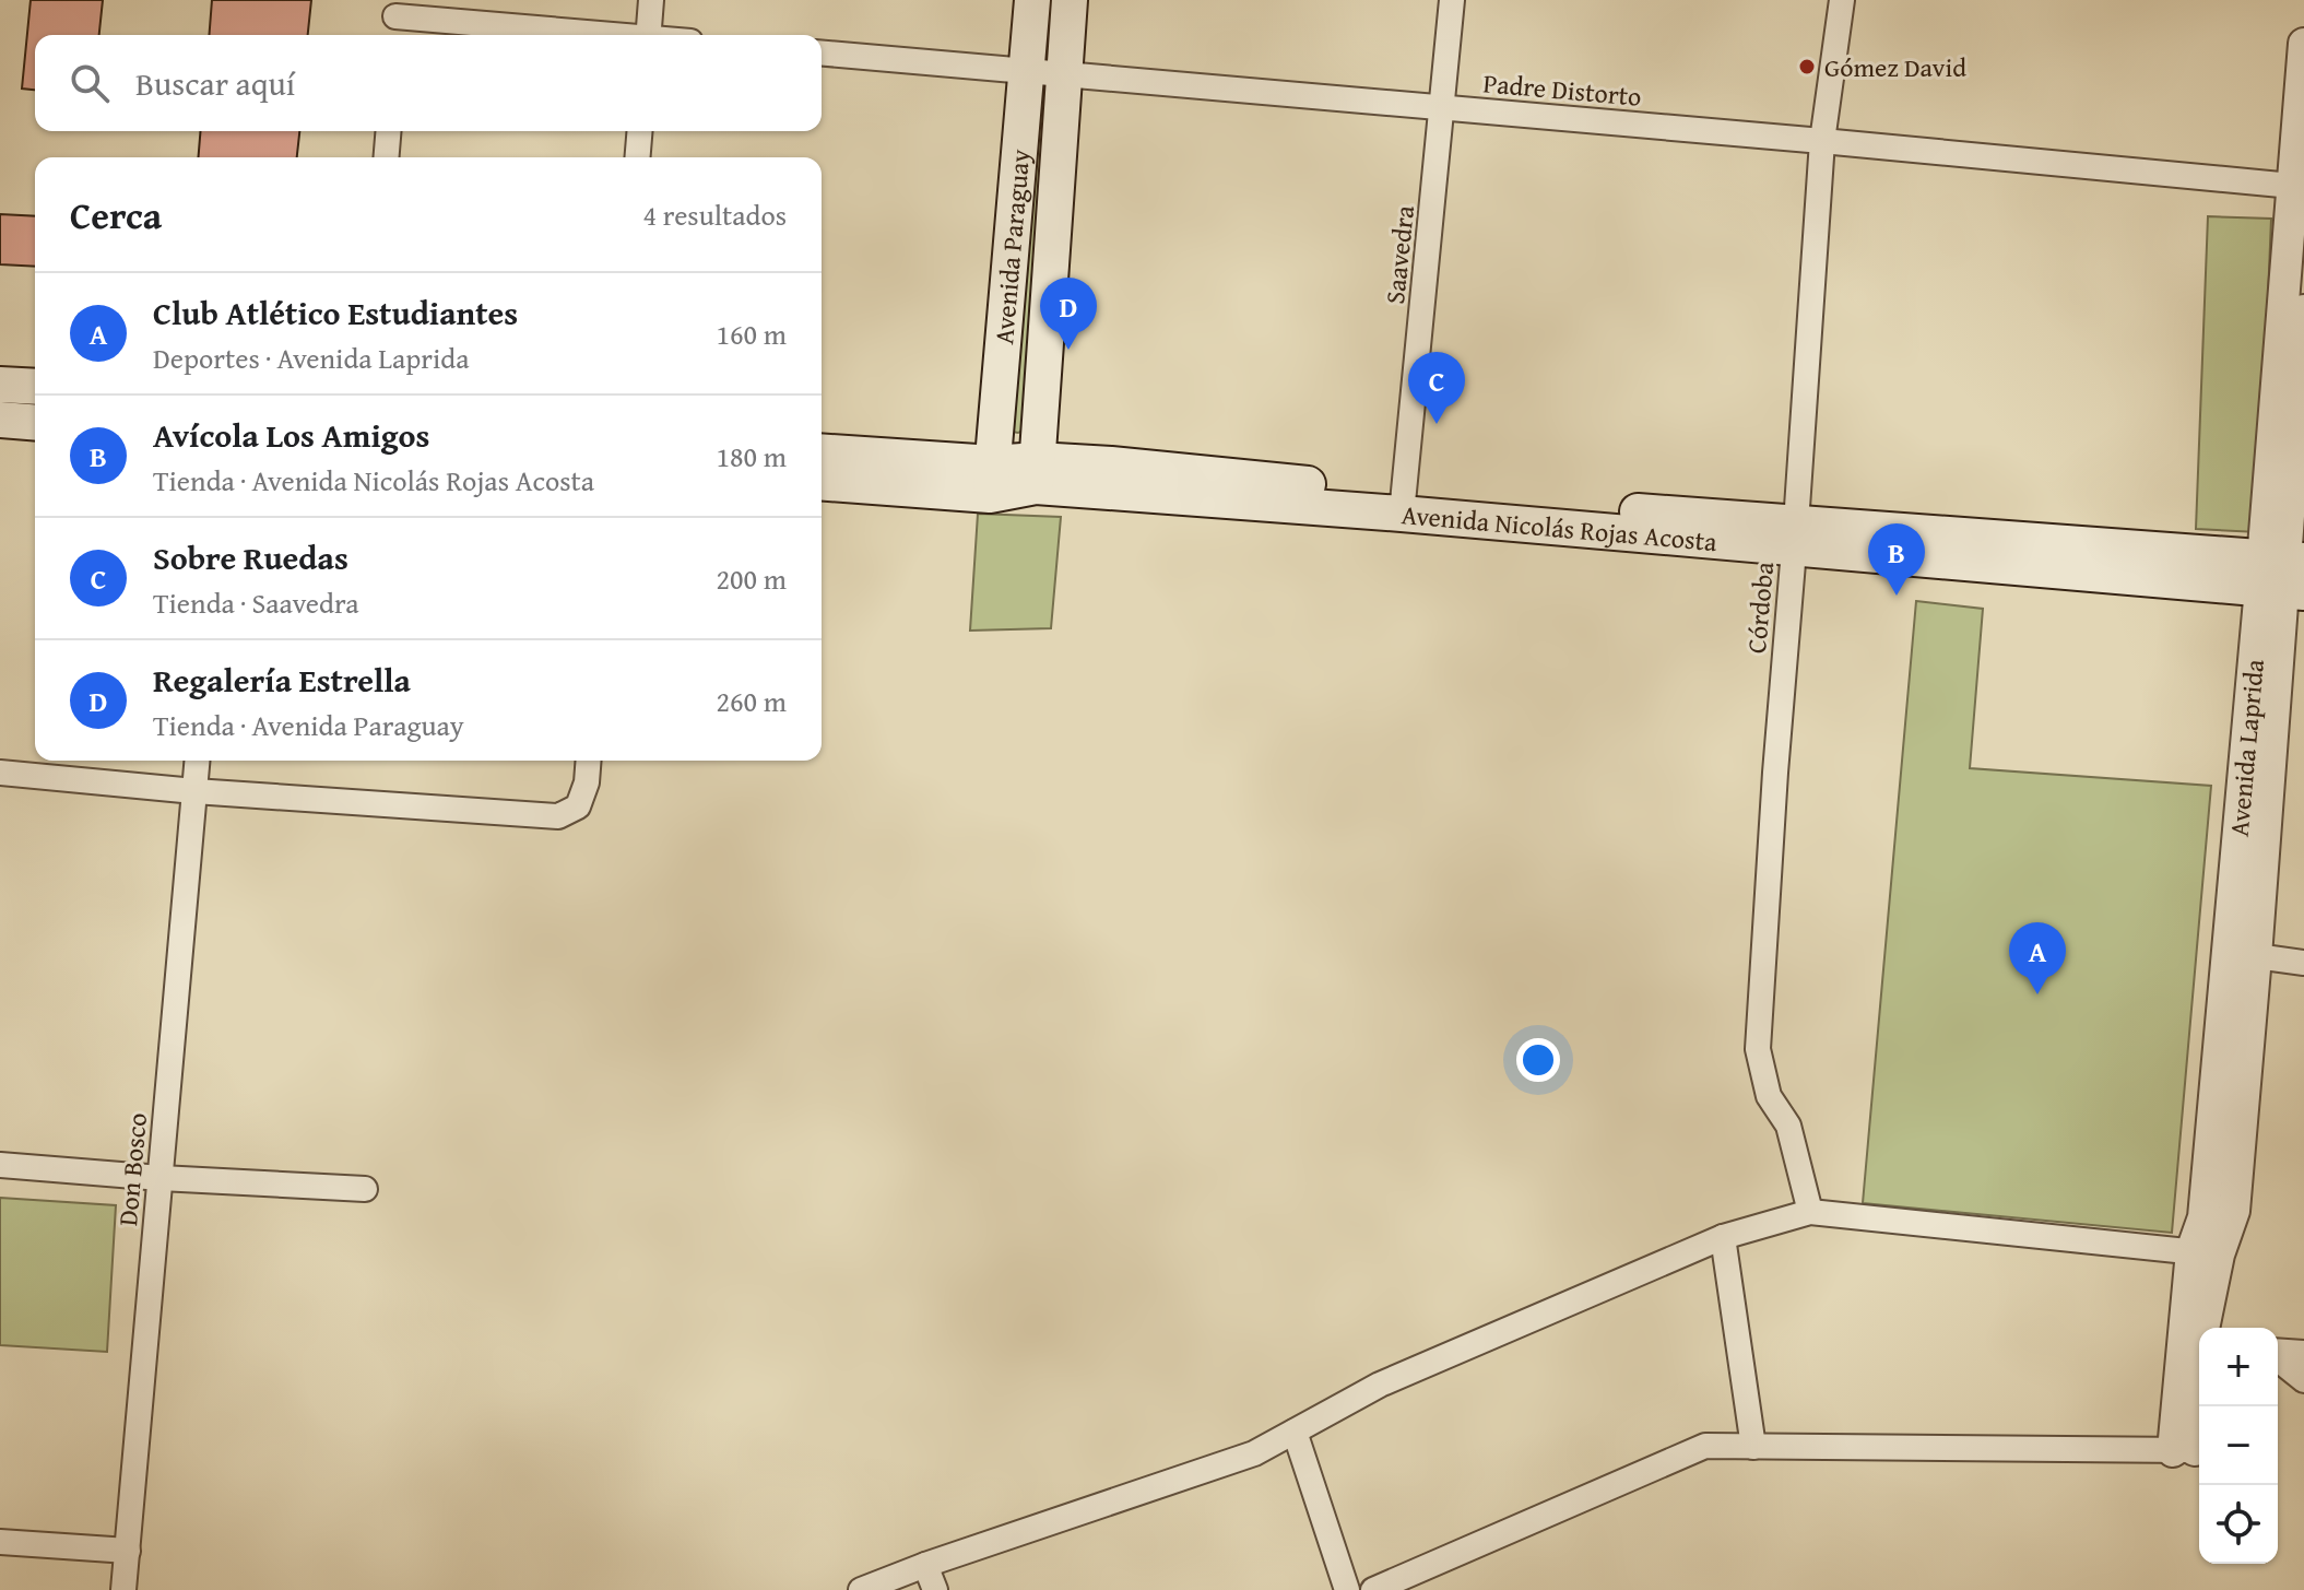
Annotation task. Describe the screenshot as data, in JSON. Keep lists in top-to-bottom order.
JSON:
{
  "streets": {
    "main road": ["Avenida Paraguay", "Avenida Nicolás Rojas Acosta"],
    "street": [
      "Padre Distorto",
      "Saavedra",
      "Córdoba",
      "Avenida Laprida",
      "Don Bosco"
    ]
  },
  "crossings": [
    ["Padre Distorto", "Avenida Paraguay"],
    ["Padre Distorto", "Saavedra"],
    ["Padre Distorto", "Córdoba"],
    ["Padre Distorto", "Avenida Laprida"],
    ["Avenida Paraguay", "Avenida Nicolás Rojas Acosta"],
    ["Saavedra", "Avenida Nicolás Rojas Acosta"],
    ["Avenida Nicolás Rojas Acosta", "Córdoba"],
    ["Avenida Nicolás Rojas Acosta", "Avenida Laprida"]
  ],
  "places": ["Gómez David"],
  "page": {
    "search": "Buscar aquí",
    "heading": ["Cerca", "4 resultados"],
    "list": [
      {
        "mark": "A",
        "name": "Club Atlético Estudiantes",
        "note": "Deportes · Avenida Laprida",
        "value": "160 m"
      },
      {
        "mark": "B",
        "name": "Avícola Los Amigos",
        "note": "Tienda · Avenida Nicolás Rojas Acosta",
        "value": "180 m"
      },
      {
        "mark": "C",
        "name": "Sobre Ruedas",
        "note": "Tienda · Saavedra",
        "value": "200 m"
      },
      {
        "mark": "D",
        "name": "Regalería Estrella",
        "note": "Tienda · Avenida Paraguay",
        "value": "260 m"
      }
    ],
    "pins": [
      "D",
      "C",
      "B",
      "A"
    ],
    "map_buttons": ["+", "−"]
  }
}
